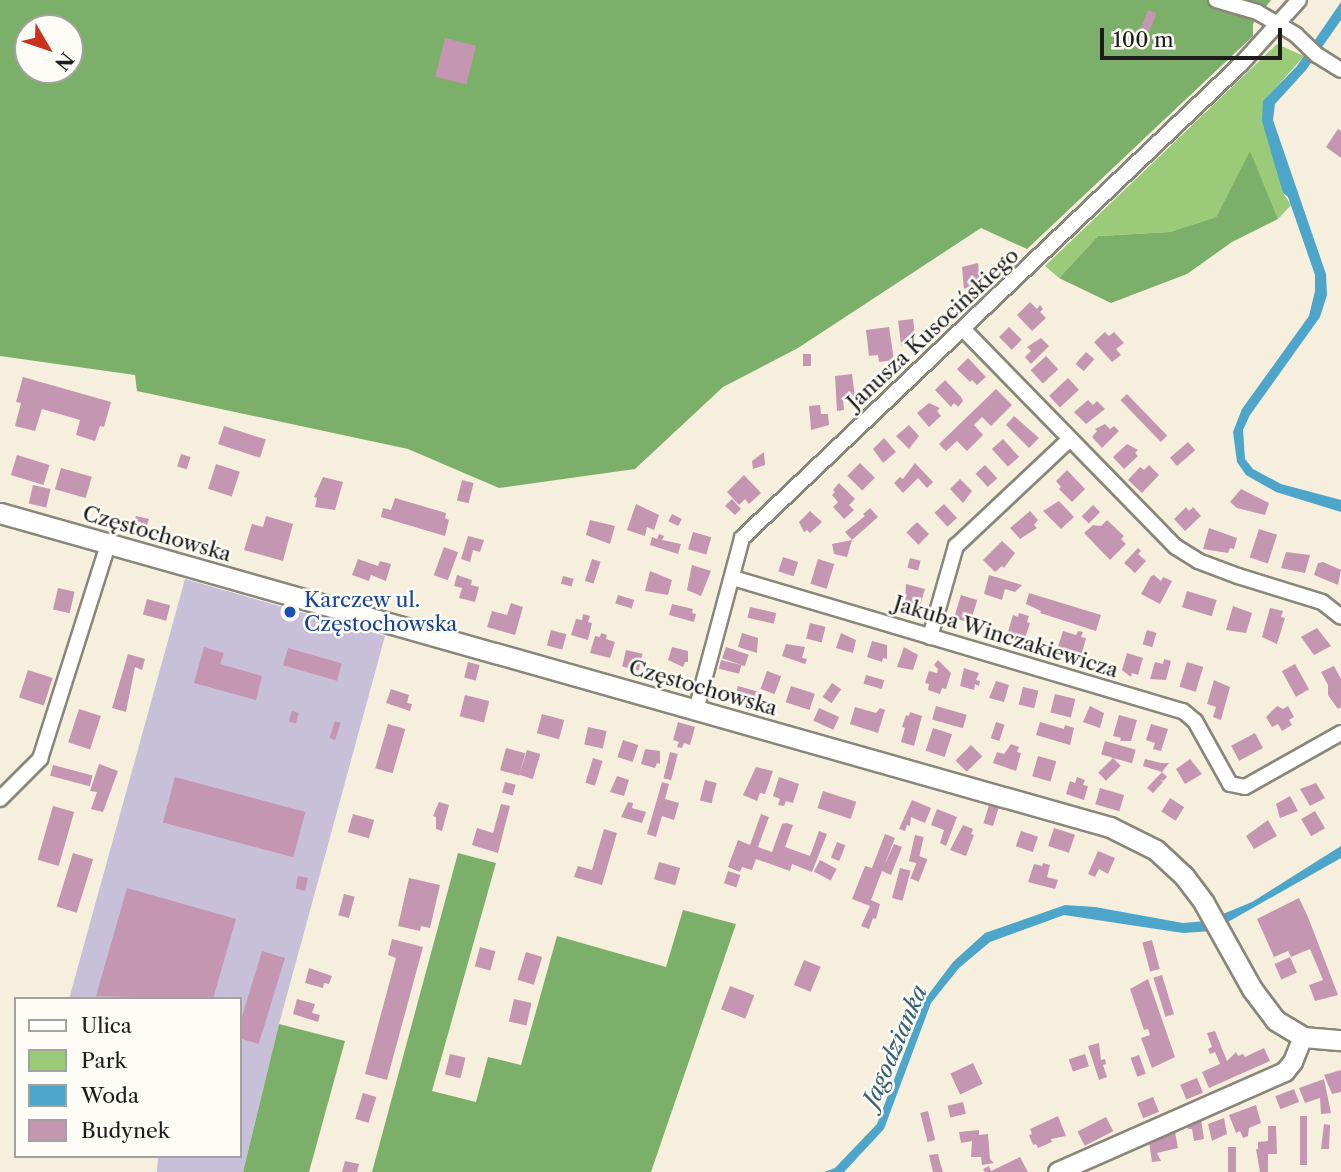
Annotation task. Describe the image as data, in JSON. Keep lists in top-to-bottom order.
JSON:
{
  "streets": {
    "main road": ["Częstochowska"],
    "street": ["Janusza Kusocińskiego", "Jakuba Winczakiewicza"]
  },
  "crossings": [
    ["Janusza Kusocińskiego", "Częstochowska"],
    ["Janusza Kusocińskiego", "Jakuba Winczakiewicza"]
  ],
  "water": ["Jagodzianka"],
  "places": ["Karczew ul. Częstochowska"],
  "legend": [
    "Ulica",
    "Park",
    "Woda",
    "Budynek"
  ],
  "scale_bar": "100 m",
  "north": "bottom right"
}
